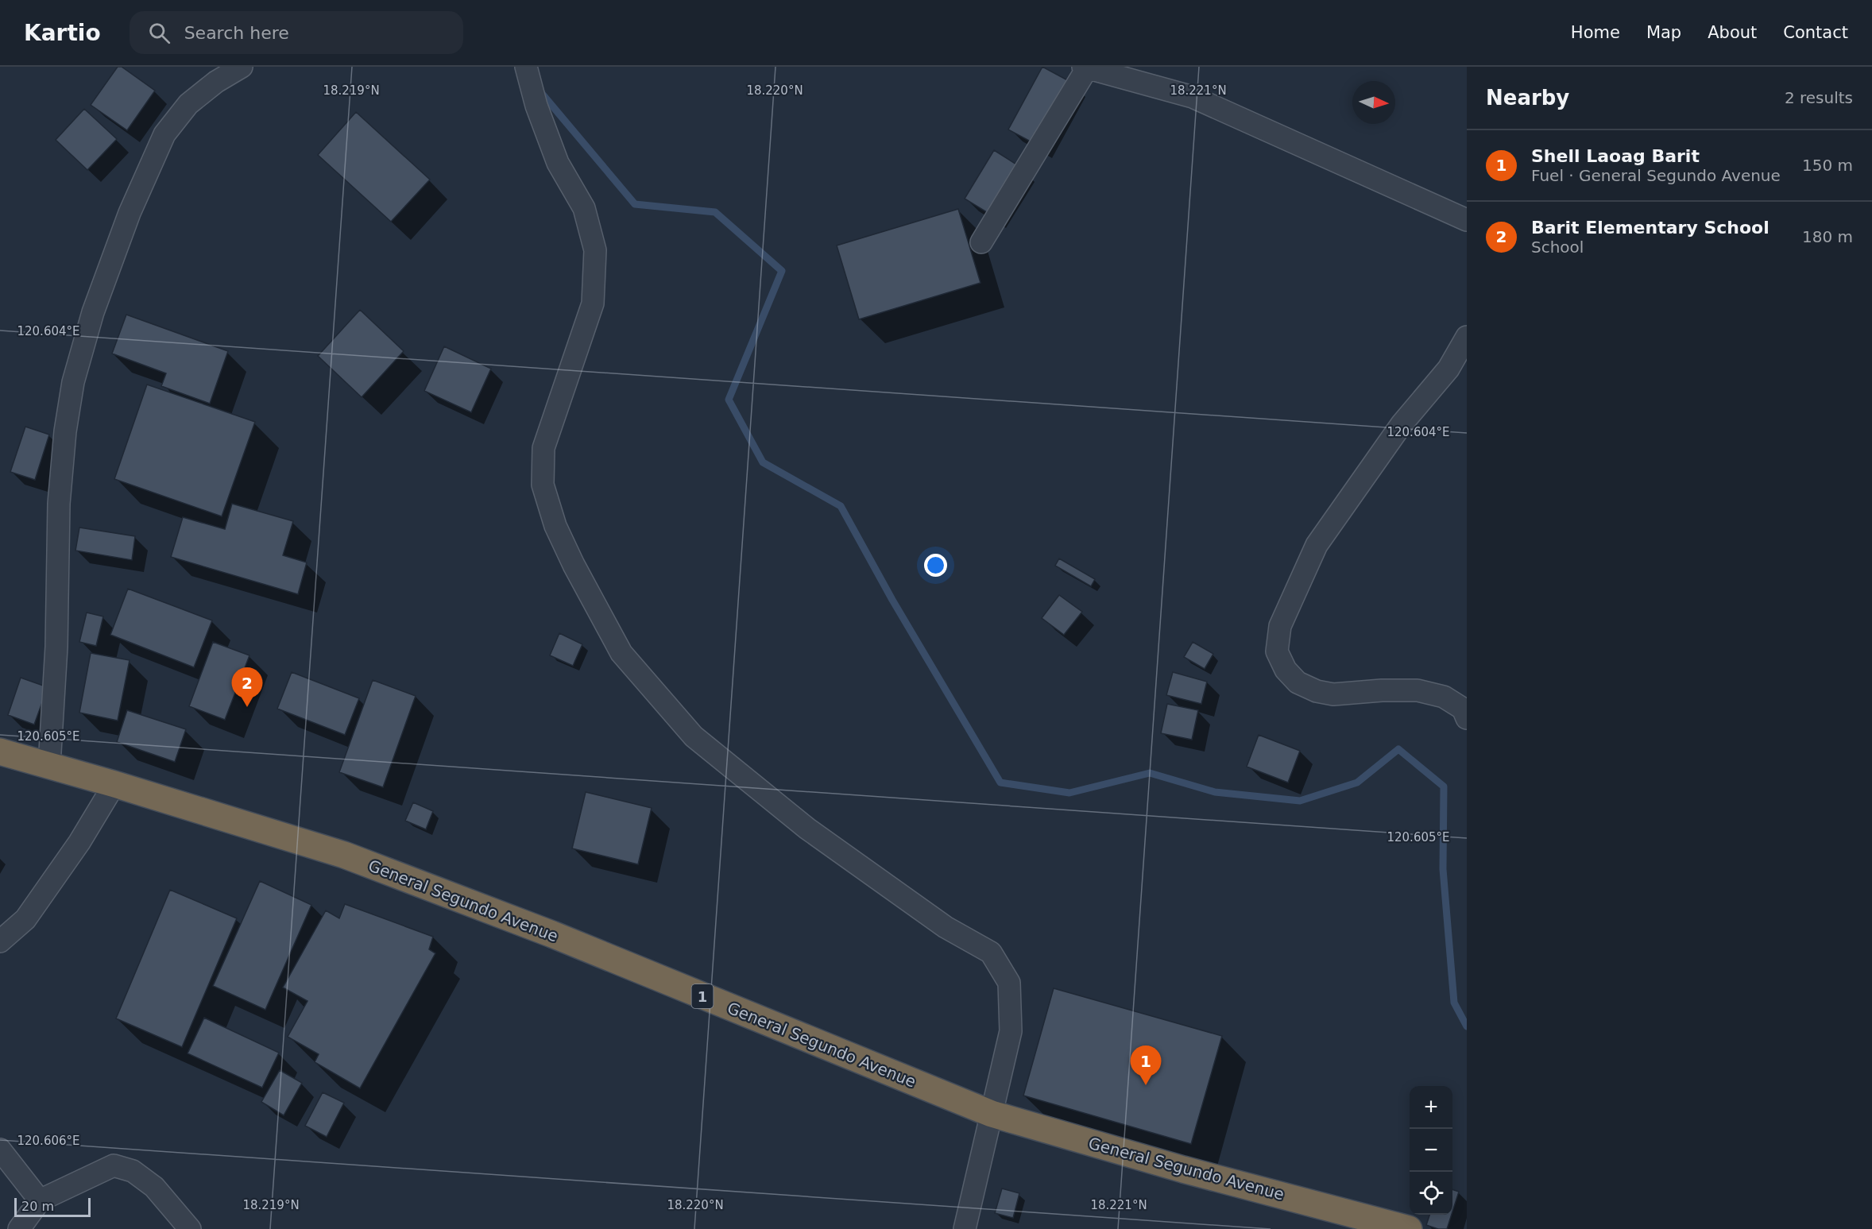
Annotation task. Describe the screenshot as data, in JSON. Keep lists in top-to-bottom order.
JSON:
{
  "streets": {
    "highway": ["General Segundo Avenue", "1"]
  },
  "scale_bar": "20 m",
  "north": "right",
  "page": {
    "header": "Kartio",
    "search": "Search here",
    "nav": [
      "Home",
      "Map",
      "About",
      "Contact"
    ],
    "heading": ["Nearby", "2 results"],
    "list": [
      {
        "mark": "1",
        "name": "Shell Laoag Barit",
        "note": "Fuel · General Segundo Avenue",
        "value": "150 m"
      },
      {
        "mark": "2",
        "name": "Barit Elementary School",
        "note": "School",
        "value": "180 m"
      }
    ],
    "pins": ["2", "1"],
    "map_buttons": ["+", "−"],
    "scale": "20 m"
  },
  "coordinates": [
    "18.219°N",
    "18.220°N",
    "18.221°N",
    "120.604°E",
    "120.605°E",
    "120.606°E"
  ]
}
